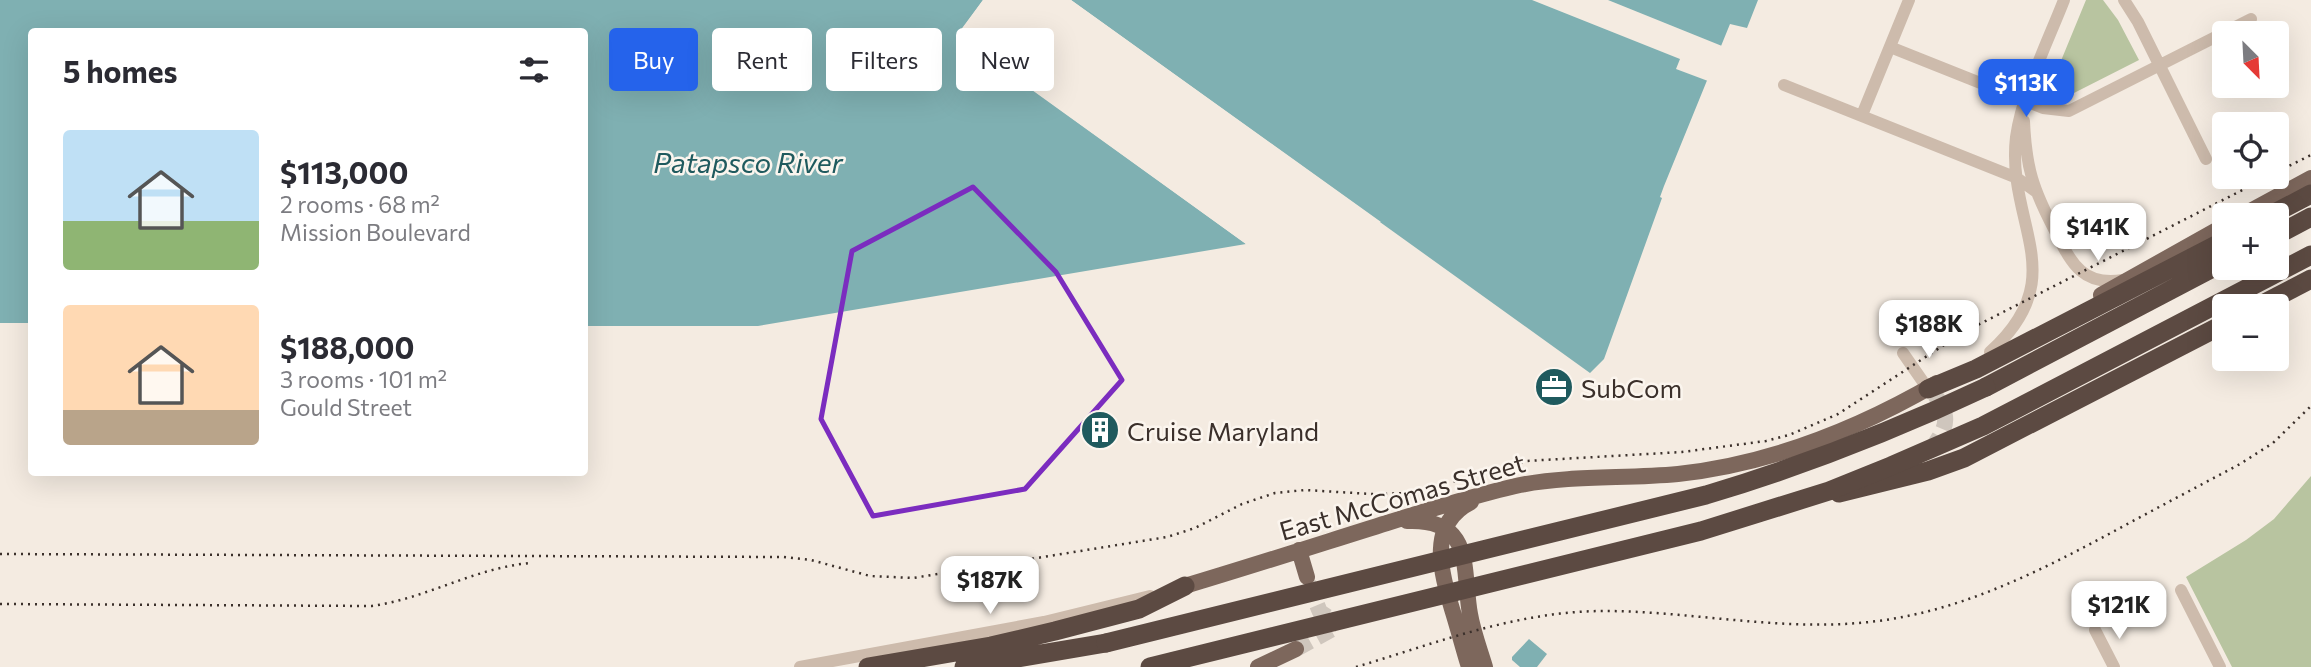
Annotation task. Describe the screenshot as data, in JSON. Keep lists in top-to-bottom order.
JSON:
{
  "streets": {
    "main road": ["East McComas Street"]
  },
  "water": ["Patapsco River"],
  "places": {
    "office": ["SubCom"],
    "building": ["Cruise Maryland"]
  },
  "north": "bottom right",
  "page": {
    "map_buttons": ["+", "−"],
    "chip": [
      "Buy",
      "Rent",
      "Filters",
      "New"
    ],
    "heading": "5 homes",
    "price": [
      "$113K",
      "$141K",
      "$188K",
      "$187K",
      "$121K"
    ],
    "list": [
      {
        "name": "$113,000",
        "note": "2 rooms · 68 m² · Mission Boulevard"
      },
      {
        "name": "$188,000",
        "note": "3 rooms · 101 m² · Gould Street"
      }
    ]
  }
}
